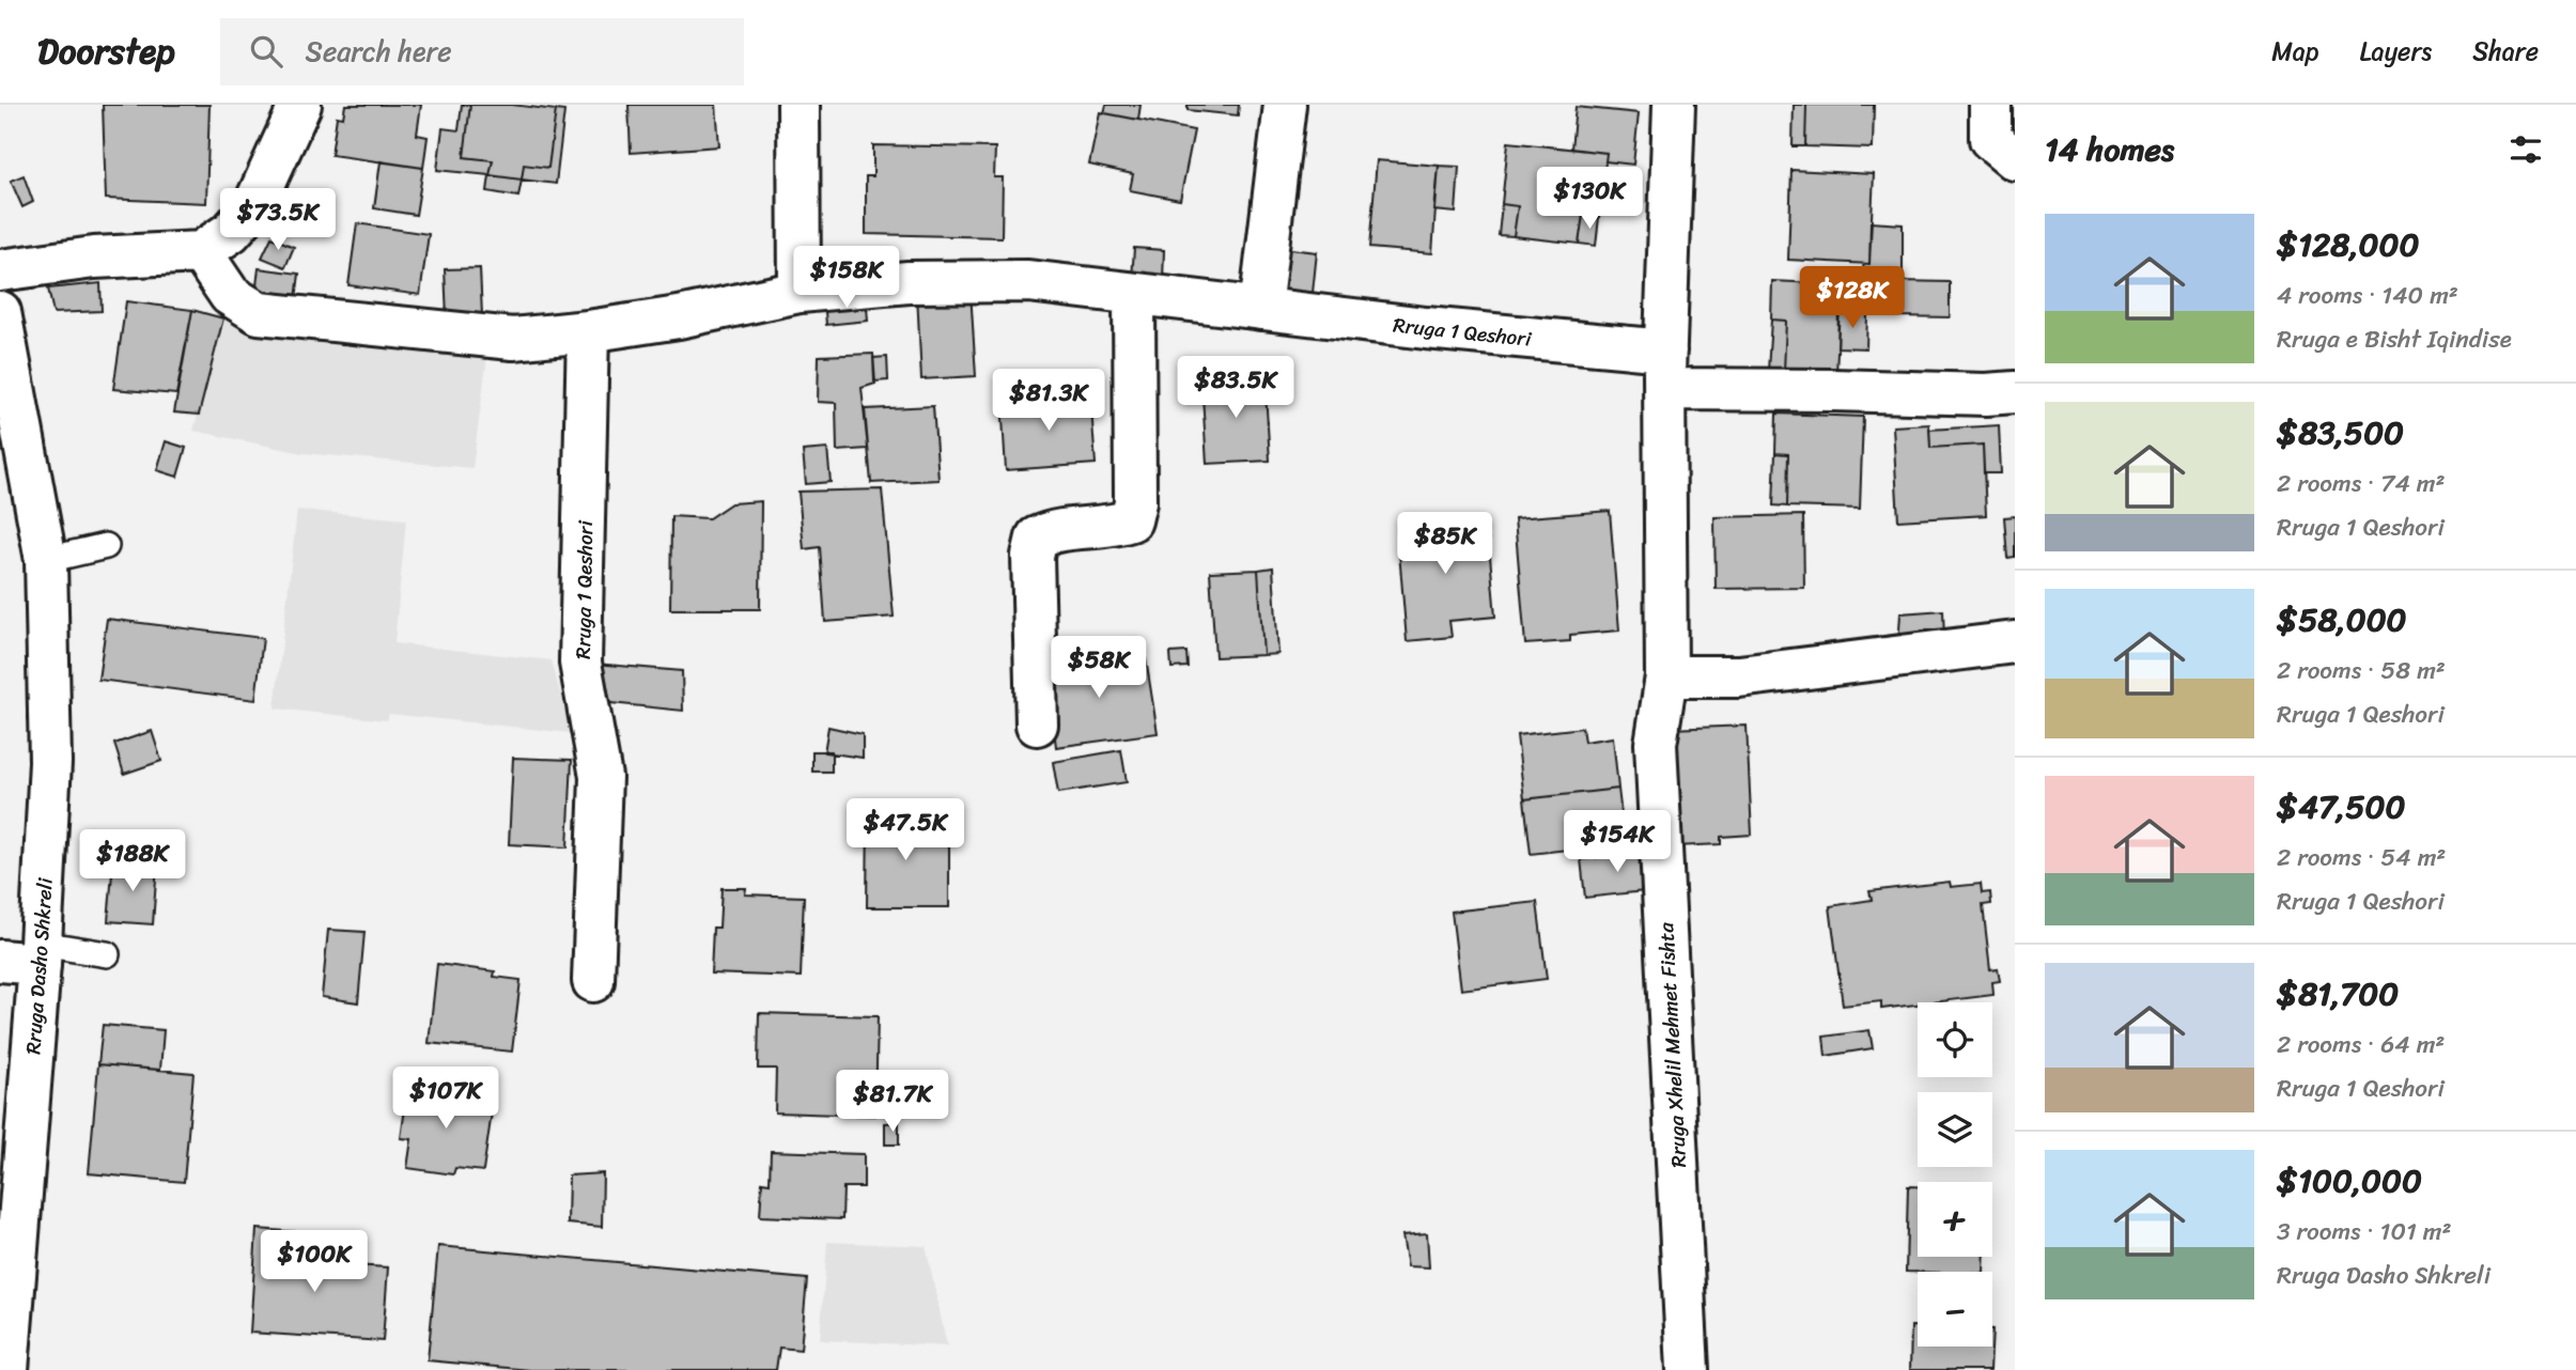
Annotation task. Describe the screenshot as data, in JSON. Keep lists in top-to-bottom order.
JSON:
{
  "streets": {
    "street": ["Rruga 1 Qeshori", "Rruga Dasho Shkreli", "Rruga Xhelil Mehmet Fishta"]
  },
  "crossings": [
    ["Rruga 1 Qeshori", "Rruga Xhelil Mehmet Fishta"]
  ],
  "page": {
    "header": "Doorstep",
    "search": "Search here",
    "nav": ["Map", "Layers", "Share"],
    "heading": "14 homes",
    "price": [
      "$130K",
      "$73.5K",
      "$158K",
      "$128K",
      "$83.5K",
      "$81.3K",
      "$85K",
      "$58K",
      "$47.5K",
      "$154K",
      "$188K",
      "$107K",
      "$81.7K",
      "$100K"
    ],
    "list": [
      {
        "name": "$128,000",
        "note": "4 rooms · 140 m² · Rruga e Bisht Iqindise"
      },
      {
        "name": "$83,500",
        "note": "2 rooms · 74 m² · Rruga 1 Qeshori"
      },
      {
        "name": "$58,000",
        "note": "2 rooms · 58 m² · Rruga 1 Qeshori"
      },
      {
        "name": "$47,500",
        "note": "2 rooms · 54 m² · Rruga 1 Qeshori"
      },
      {
        "name": "$81,700",
        "note": "2 rooms · 64 m² · Rruga 1 Qeshori"
      },
      {
        "name": "$100,000",
        "note": "3 rooms · 101 m² · Rruga Dasho Shkreli"
      }
    ],
    "map_buttons": ["+", "−"]
  }
}
